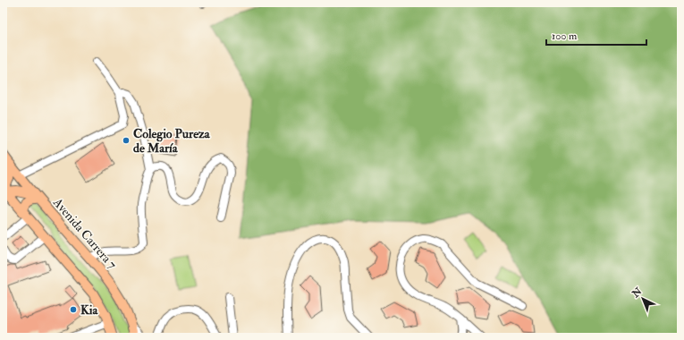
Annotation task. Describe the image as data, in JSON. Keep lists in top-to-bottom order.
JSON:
{
  "streets": {
    "main road": ["Avenida Carrera 7"]
  },
  "places": ["Colegio Pureza de María", "Kia"],
  "scale_bar": "100 m",
  "north": "top left"
}
